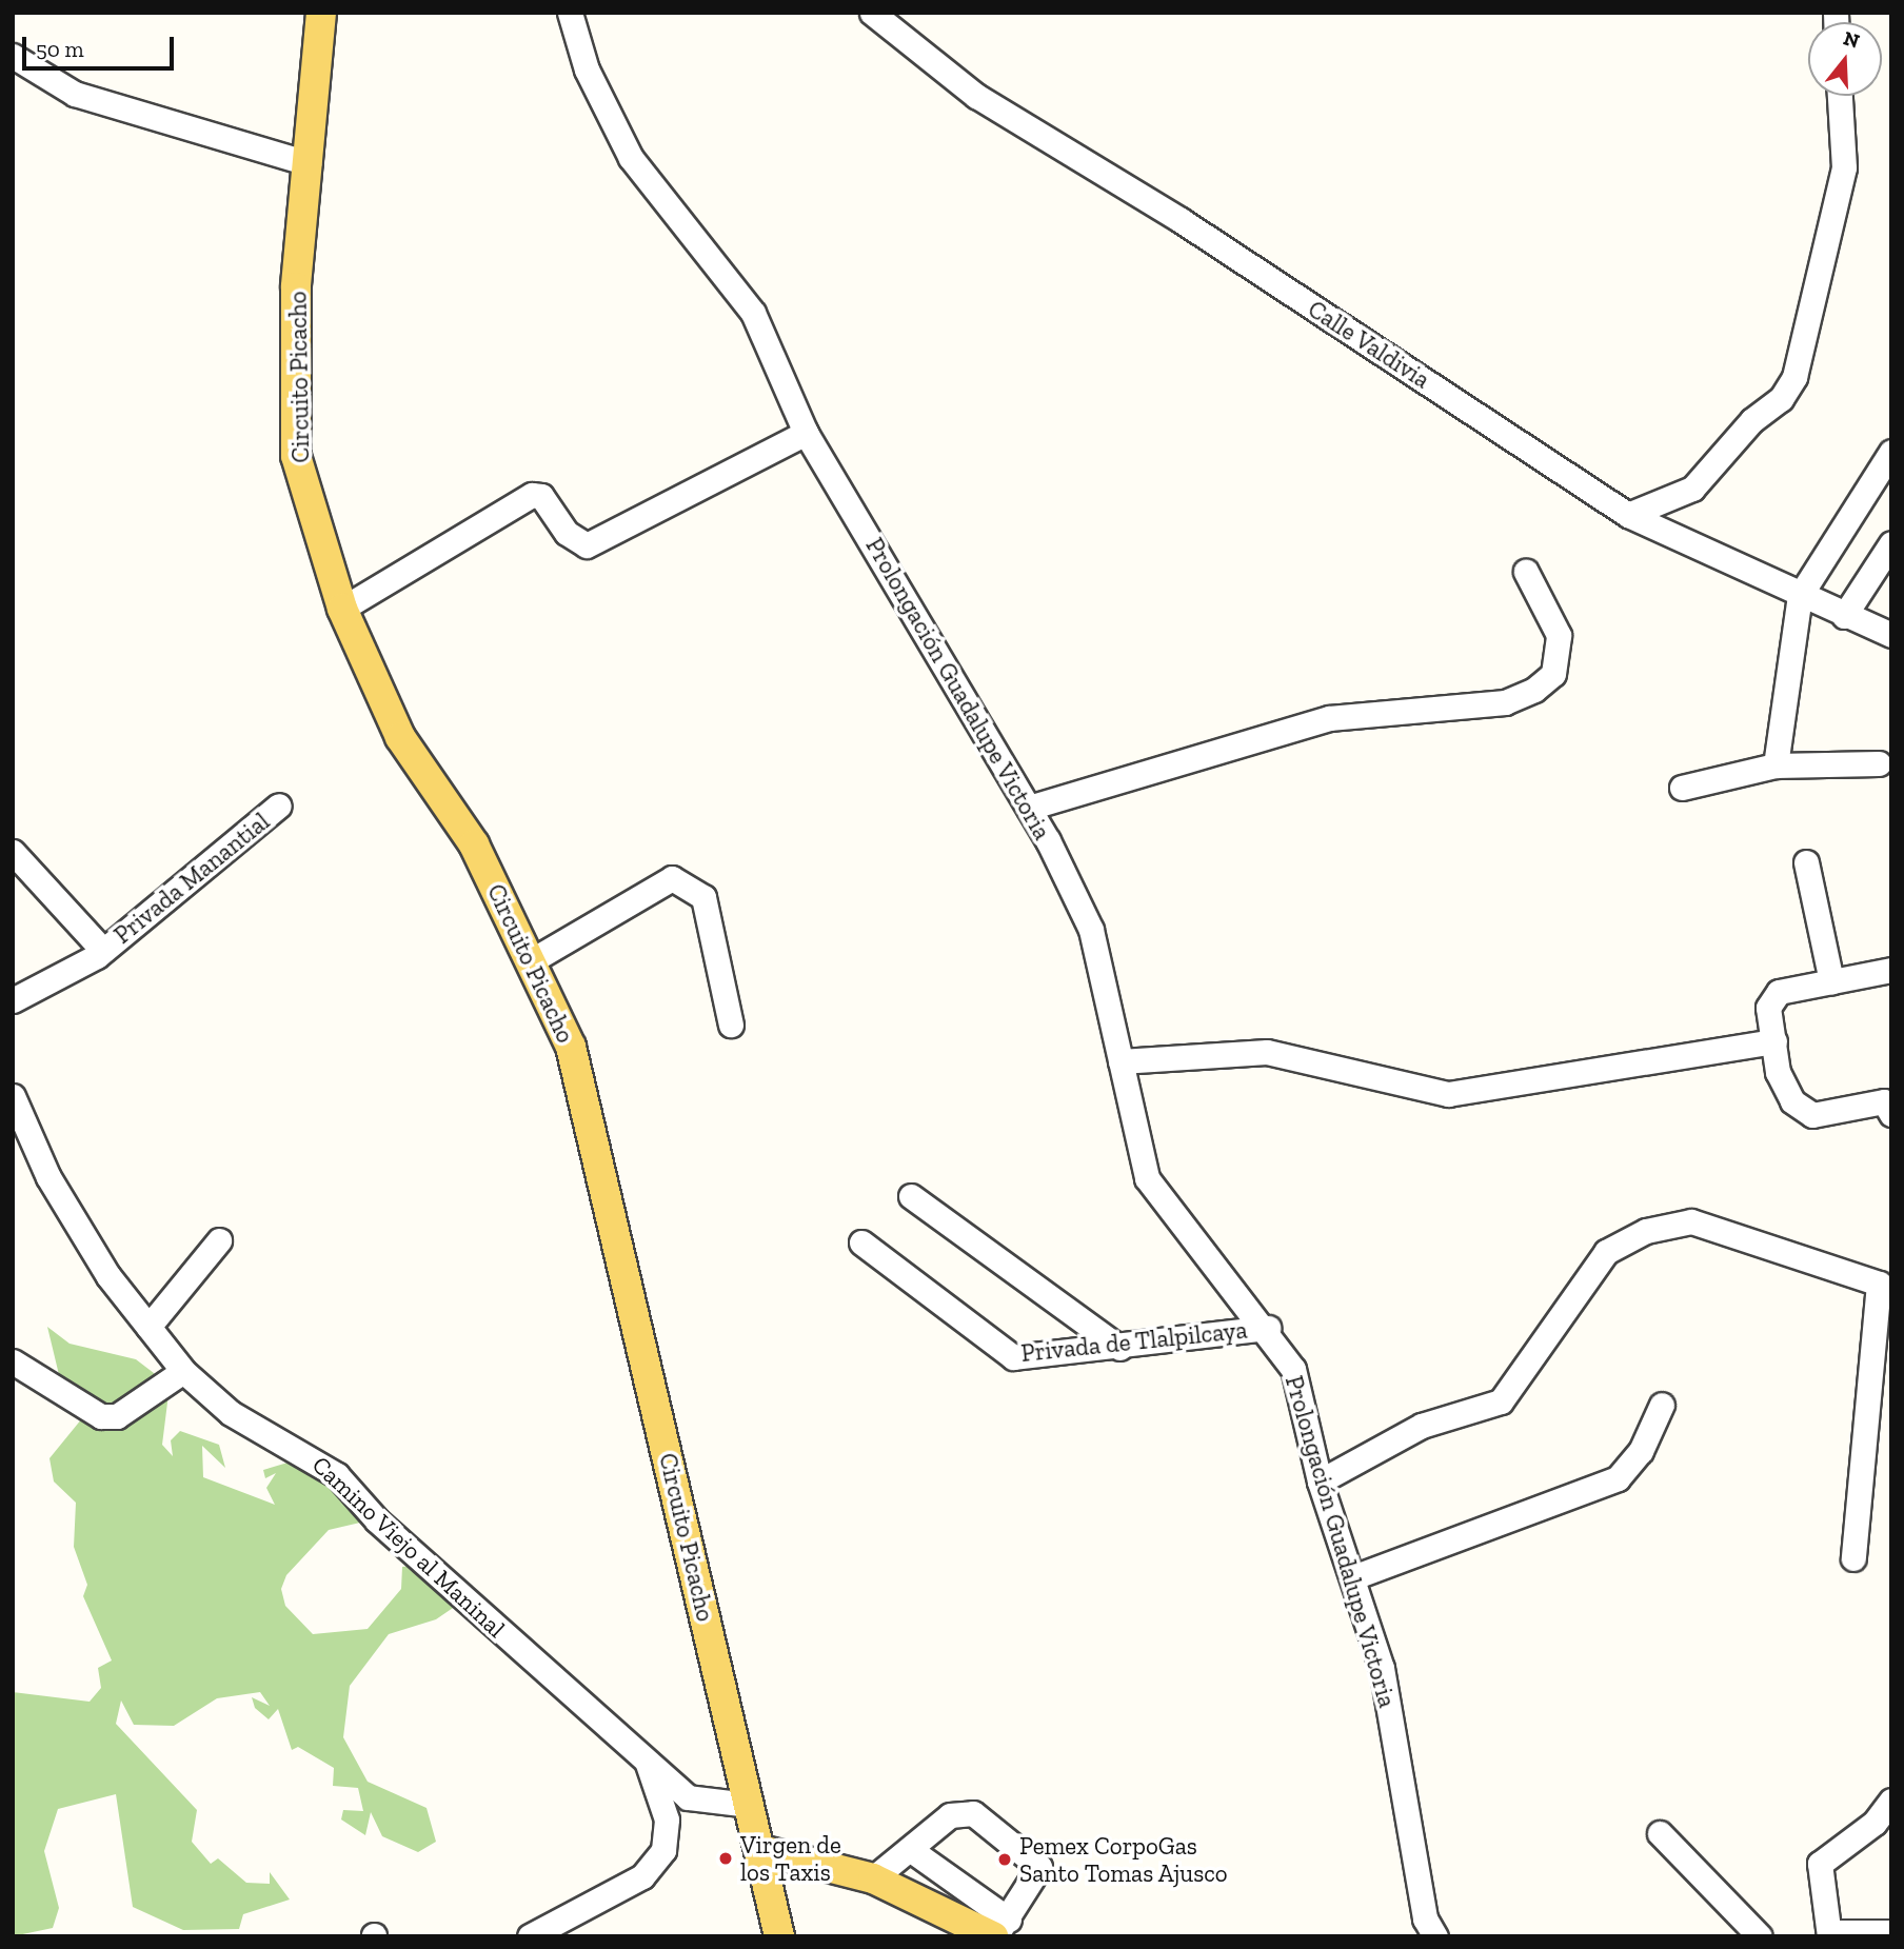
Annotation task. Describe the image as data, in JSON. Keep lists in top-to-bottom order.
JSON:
{
  "streets": {
    "main road": ["Circuito Picacho"],
    "street": [
      "Calle Valdivia",
      "Prolongación Guadalupe Victoria",
      "Privada Manantial",
      "Privada de Tlalpilcaya",
      "Camino Viejo al Maninal"
    ]
  },
  "crossings": [
    ["Circuito Picacho", "Camino Viejo al Maninal"],
    ["Prolongación Guadalupe Victoria", "Privada de Tlalpilcaya"]
  ],
  "places": ["Virgen de los Taxis", "Pemex CorpoGas Santo Tomas Ajusco"],
  "scale_bar": "50 m",
  "north": "top"
}
